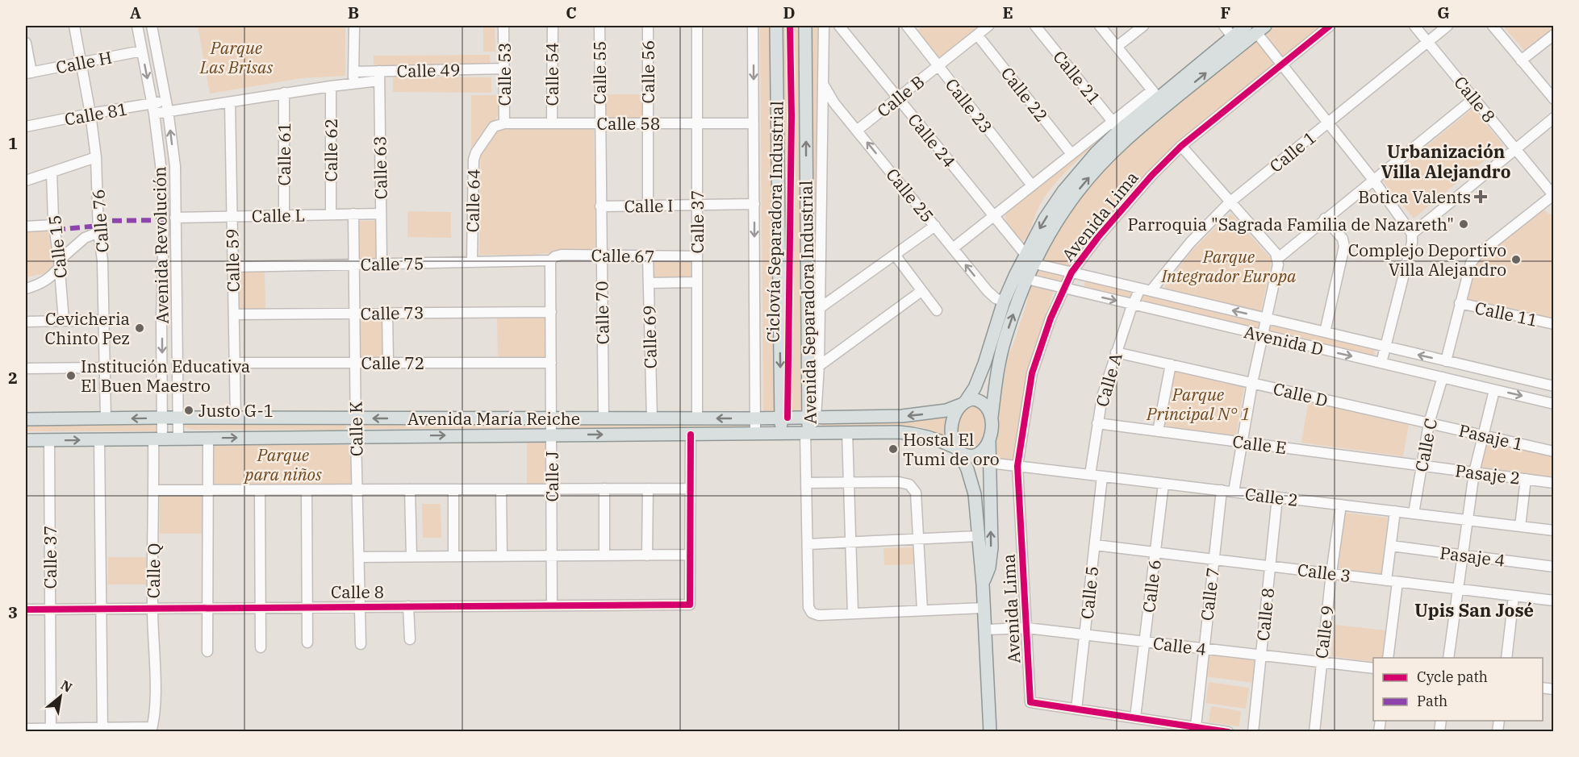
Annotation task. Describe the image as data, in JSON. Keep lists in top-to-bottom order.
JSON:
{
  "streets": {
    "main road": ["Avenida Lima", "Avenida Separadora Industrial", "Avenida María Reiche"],
    "street": [
      "Calle H",
      "Calle 49",
      "Calle 56",
      "Calle 55",
      "Calle 53",
      "Calle 54",
      "Calle 21",
      "Calle 22",
      "Calle B",
      "Calle 8",
      "Calle 23",
      "Calle 81",
      "Calle 58",
      "Calle 24",
      "Calle 62",
      "Calle 1",
      "Calle 61",
      "Calle 63",
      "Calle 25",
      "Calle 64",
      "Calle I",
      "Calle L",
      "Calle 76",
      "Calle 37",
      "Avenida Revolución",
      "Calle 15",
      "Calle 67",
      "Calle 59",
      "Calle 75",
      "Calle 73",
      "Calle 70",
      "Calle 11",
      "Calle 69",
      "Avenida D",
      "Calle 72",
      "Calle A",
      "Calle D",
      "Calle K",
      "Pasaje 1",
      "Calle E",
      "Calle C",
      "Pasaje 2",
      "Calle J",
      "Calle 2",
      "Pasaje 4",
      "Calle Q",
      "Calle 3",
      "Calle 6",
      "Calle 5",
      "Calle 7",
      "Calle 9",
      "Calle 4"
    ],
    "cycle path": ["Ciclovía Separadora Industrial"]
  },
  "crossings": [
    ["Calle H", "Calle 76"],
    ["Calle H", "Avenida Revolución"],
    ["Calle 49", "Calle 53"],
    ["Calle 49", "Calle 81"],
    ["Calle 49", "Calle 63"],
    ["Calle 56", "Calle 58"],
    ["Calle 56", "Calle I"],
    ["Calle 55", "Calle 58"],
    ["Calle 55", "Calle I"],
    ["Calle 55", "Calle 70"],
    ["Calle 53", "Calle 58"],
    ["Calle 53", "Calle 64"],
    ["Calle 54", "Calle 58"],
    ["Calle 21", "Avenida Lima"],
    ["Calle 22", "Calle B"],
    ["Calle B", "Calle 23"],
    ["Calle B", "Calle 24"],
    ["Calle B", "Calle 25"],
    ["Calle 8", "Calle 1"],
    ["Calle 8", "Calle 37"],
    ["Calle 8", "Calle K"],
    ["Calle 8", "Calle J"],
    ["Calle 8", "Calle 2"],
    ["Calle 8", "Calle Q"],
    ["Calle 8", "Calle 3"],
    ["Calle 8", "Calle 4"],
    ["Calle 81", "Calle 62"],
    ["Calle 81", "Calle 61"],
    ["Calle 81", "Calle 63"],
    ["Calle 81", "Calle 76"],
    ["Calle 81", "Avenida Revolución"],
    ["Calle 81", "Calle 59"],
    ["Calle 58", "Calle 64"],
    ["Calle 58", "Calle 37"],
    ["Calle 24", "Avenida Lima"],
    ["Calle 24", "Avenida D"],
    ["Calle 62", "Calle L"],
    ["Calle 1", "Avenida D"],
    ["Calle 61", "Calle L"],
    ["Calle 63", "Calle L"],
    ["Calle 63", "Calle 75"],
    ["Calle 25", "Avenida Lima"],
    ["Calle 25", "Avenida Separadora Industrial"],
    ["Calle 64", "Calle 75"],
    ["Calle I", "Calle 37"],
    ["Calle I", "Calle 70"],
    ["Calle L", "Avenida Revolución"],
    ["Calle L", "Calle 59"],
    ["Calle L", "Calle K"],
    ["Avenida Lima", "Avenida D"],
    ["Avenida Lima", "Avenida María Reiche"],
    ["Avenida Lima", "Calle 2"],
    ["Avenida Lima", "Calle 5"],
    ["Avenida Lima", "Calle 4"],
    ["Calle 76", "Avenida María Reiche"],
    ["Calle 37", "Calle 67"],
    ["Calle 37", "Avenida María Reiche"],
    ["Avenida Revolución", "Avenida María Reiche"],
    ["Avenida Revolución", "Calle Q"],
    ["Calle 67", "Calle 75"],
    ["Calle 67", "Calle 70"],
    ["Calle 67", "Calle 69"],
    ["Calle 67", "Calle J"],
    ["Calle 59", "Calle 75"],
    ["Calle 59", "Calle 73"],
    ["Calle 59", "Calle 72"],
    ["Calle 59", "Avenida María Reiche"],
    ["Calle 75", "Calle K"],
    ["Calle 75", "Calle J"],
    ["Avenida Separadora Industrial", "Avenida María Reiche"],
    ["Calle 73", "Calle K"],
    ["Calle 73", "Calle J"],
    ["Calle 70", "Avenida María Reiche"],
    ["Calle 69", "Avenida María Reiche"],
    ["Avenida D", "Calle A"],
    ["Avenida D", "Calle C"],
    ["Calle 72", "Calle K"],
    ["Calle 72", "Calle J"],
    ["Calle A", "Calle D"],
    ["Calle A", "Calle E"],
    ["Calle A", "Calle 2"],
    ["Calle D", "Pasaje 1"],
    ["Calle D", "Calle C"],
    ["Avenida María Reiche", "Calle K"],
    ["Avenida María Reiche", "Calle J"],
    ["Avenida María Reiche", "Calle Q"],
    ["Pasaje 1", "Calle C"],
    ["Calle E", "Calle C"],
    ["Calle E", "Pasaje 2"],
    ["Calle C", "Pasaje 2"],
    ["Calle C", "Calle 2"],
    ["Calle 2", "Calle 6"],
    ["Calle 2", "Calle 5"],
    ["Calle 2", "Calle 7"],
    ["Calle 2", "Calle 9"],
    ["Calle 3", "Calle 6"],
    ["Calle 3", "Calle 5"],
    ["Calle 3", "Calle 7"],
    ["Calle 3", "Calle 9"],
    ["Calle 6", "Calle 4"],
    ["Calle 5", "Calle 4"],
    ["Calle 7", "Calle 4"],
    ["Calle 9", "Calle 4"]
  ],
  "one_way": ["Calle 25"],
  "districts": ["Urbanización Villa Alejandro", "Upis San José"],
  "parks": [
    "Parque Las Brisas",
    "Parque Integrador Europa",
    "Parque Principal N° 1",
    "Parque para niños"
  ],
  "places": {
    "health": ["Botica Valents"],
    "other": [
      "Parroquia \"Sagrada Familia de Nazareth\"",
      "Complejo Deportivo Villa Alejandro",
      "Cevicheria Chinto Pez",
      "Institución Educativa El Buen Maestro",
      "Justo G-1",
      "Hostal El Tumi de oro"
    ]
  },
  "legend": ["Cycle path", "Path"],
  "north": "top right",
  "grid": {
    "columns": [
      "A",
      "B",
      "C",
      "D",
      "E",
      "F",
      "G"
    ],
    "rows": ["1", "2", "3"]
  }
}
